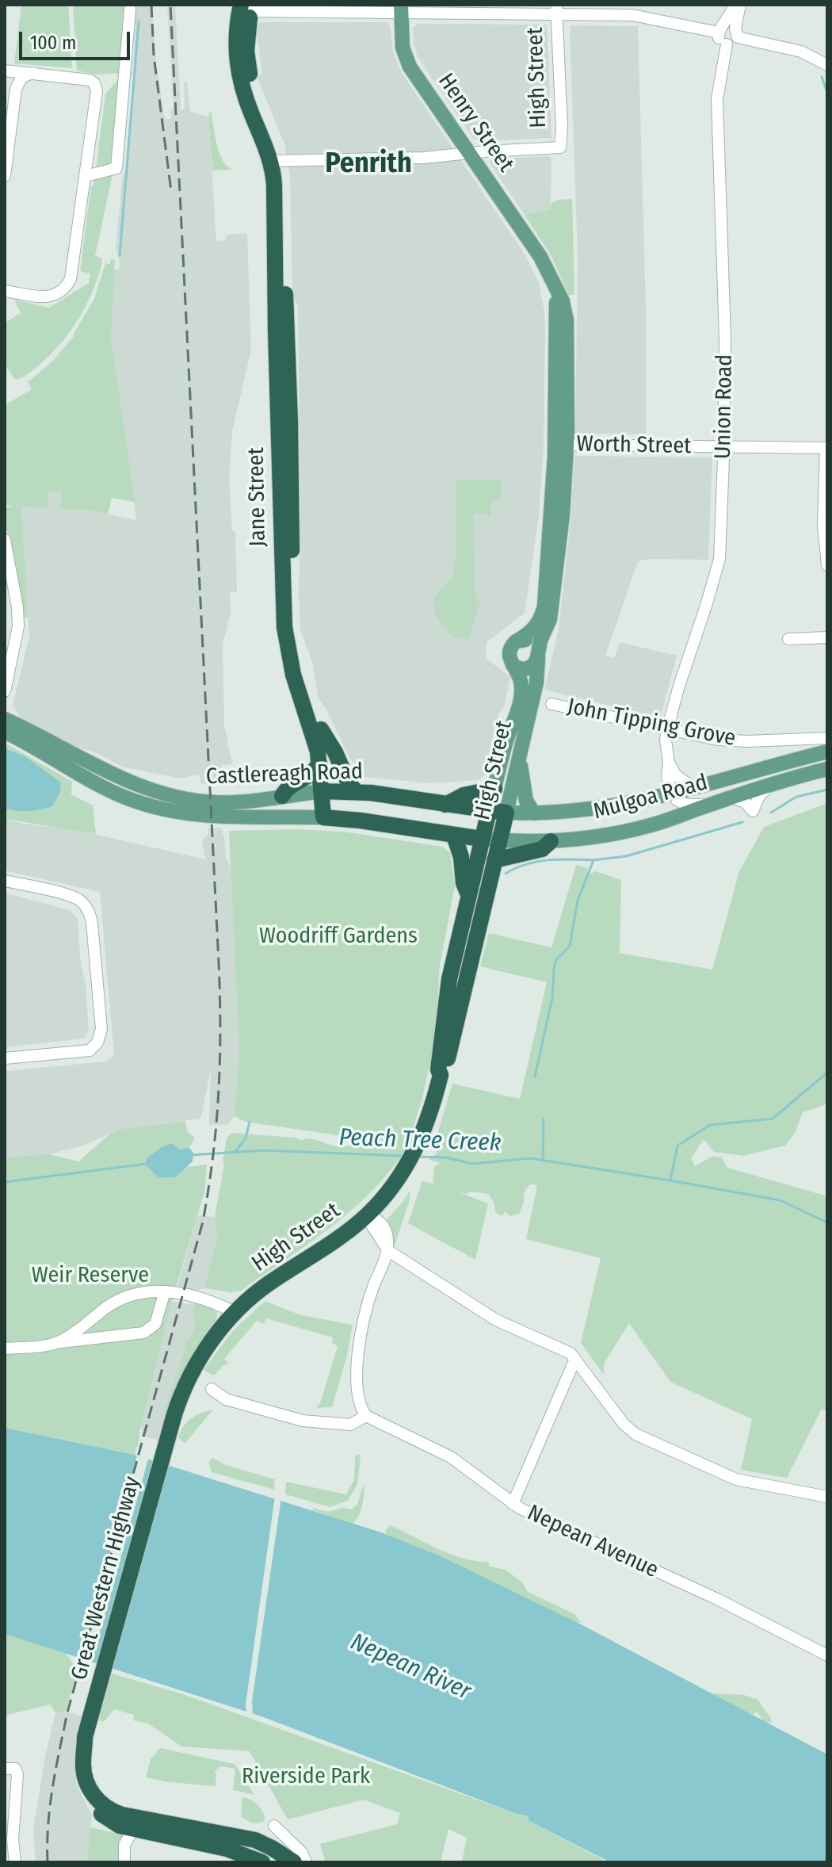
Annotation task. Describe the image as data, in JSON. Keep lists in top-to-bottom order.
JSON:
{
  "streets": {
    "highway": [
      "High Street",
      "Jane Street",
      "Castlereagh Road",
      "Great Western Highway"
    ],
    "main road": ["Henry Street", "Mulgoa Road"],
    "street": [
      "Union Road",
      "Worth Street",
      "John Tipping Grove",
      "Nepean Avenue"
    ]
  },
  "crossings": [
    ["High Street", "Henry Street"],
    ["High Street", "Worth Street"],
    ["High Street", "Castlereagh Road"],
    ["High Street", "Mulgoa Road"],
    ["High Street", "Great Western Highway"],
    ["Union Road", "Worth Street"],
    ["Union Road", "John Tipping Grove"],
    ["Union Road", "Mulgoa Road"],
    ["Jane Street", "Castlereagh Road"],
    ["Castlereagh Road", "Mulgoa Road"]
  ],
  "districts": ["Penrith"],
  "water": ["Peach Tree Creek", "Nepean River"],
  "parks": ["Woodriff Gardens", "Weir Reserve", "Riverside Park"],
  "scale_bar": "100 m"
}
